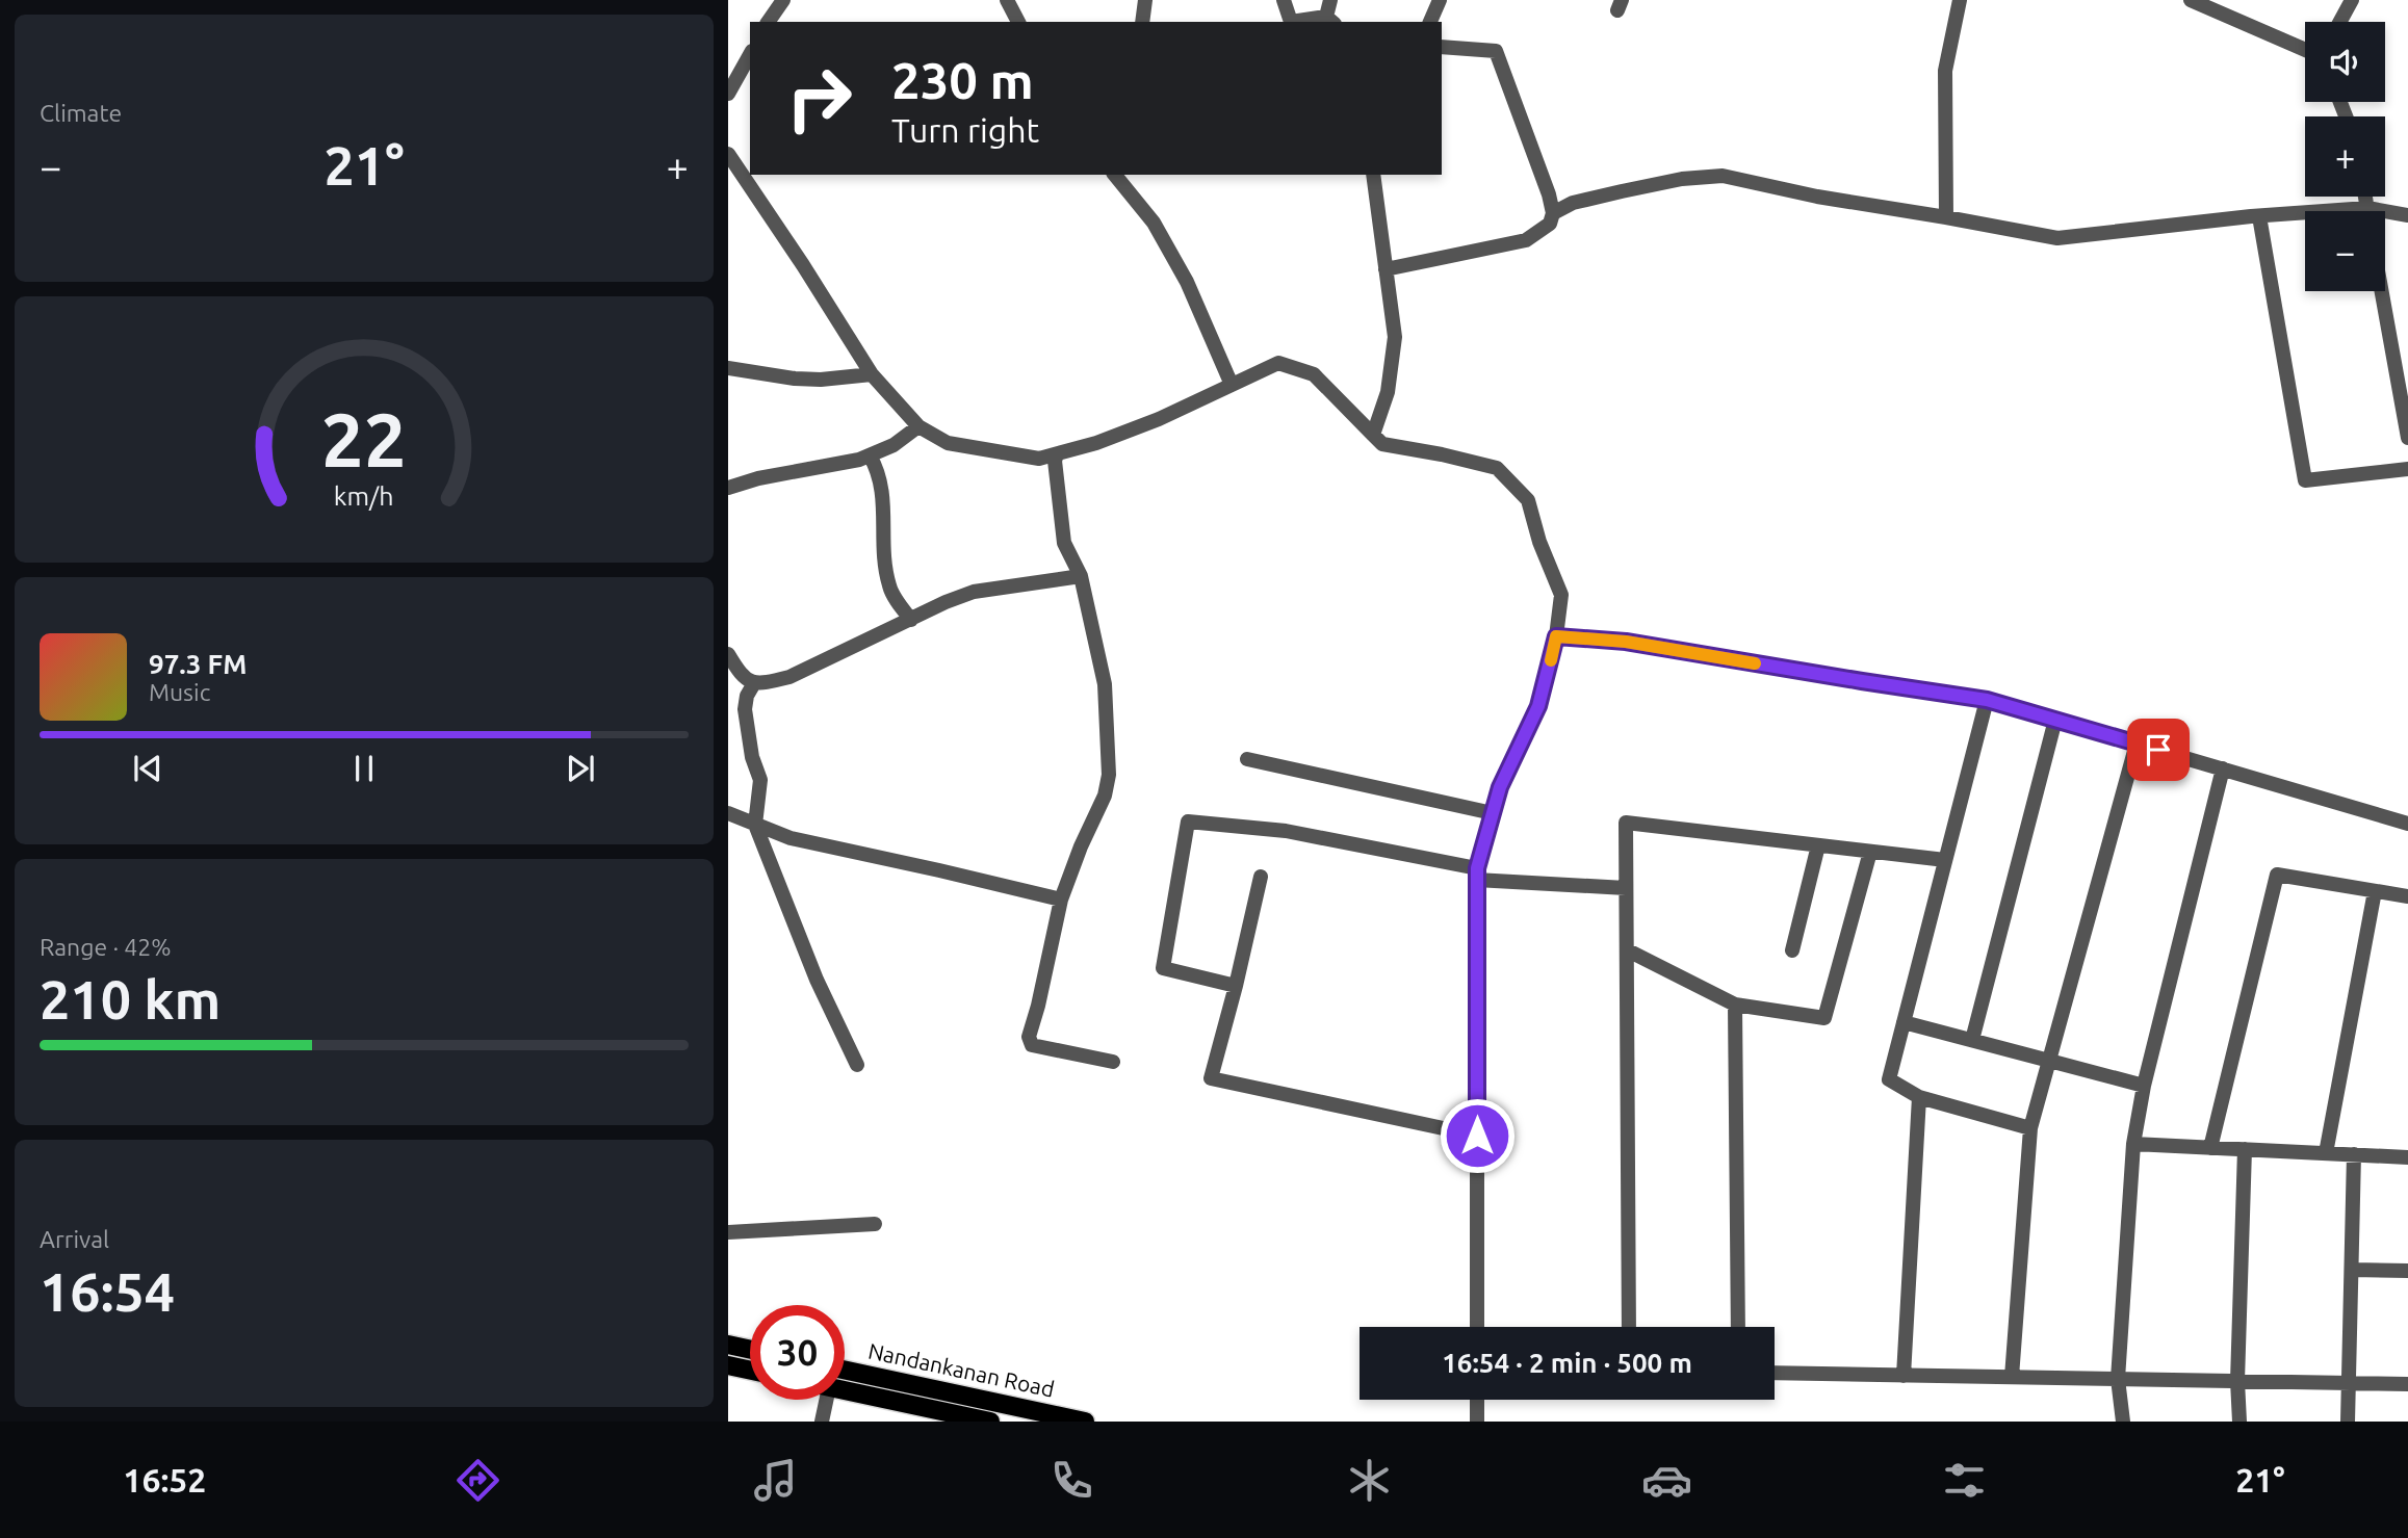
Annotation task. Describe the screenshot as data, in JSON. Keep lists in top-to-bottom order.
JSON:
{
  "streets": {
    "main road": ["Nandankanan Road"]
  },
  "page": {
    "tile": [
      "Climate",
      ["Range · 42%", "210 km"],
      ["Arrival", "16:54"]
    ],
    "map_buttons": ["+", "−"],
    "turn": ["230 m", "Turn right"],
    "heat": ["−", "21°", "+"],
    "song": ["97.3 FM", "Music"],
    "limit": "30",
    "trip": "16:54 · 2 min · 500 m",
    "tabs": ["16:52", "21°"],
    "gauge": ["22", "km/h"]
  }
}
